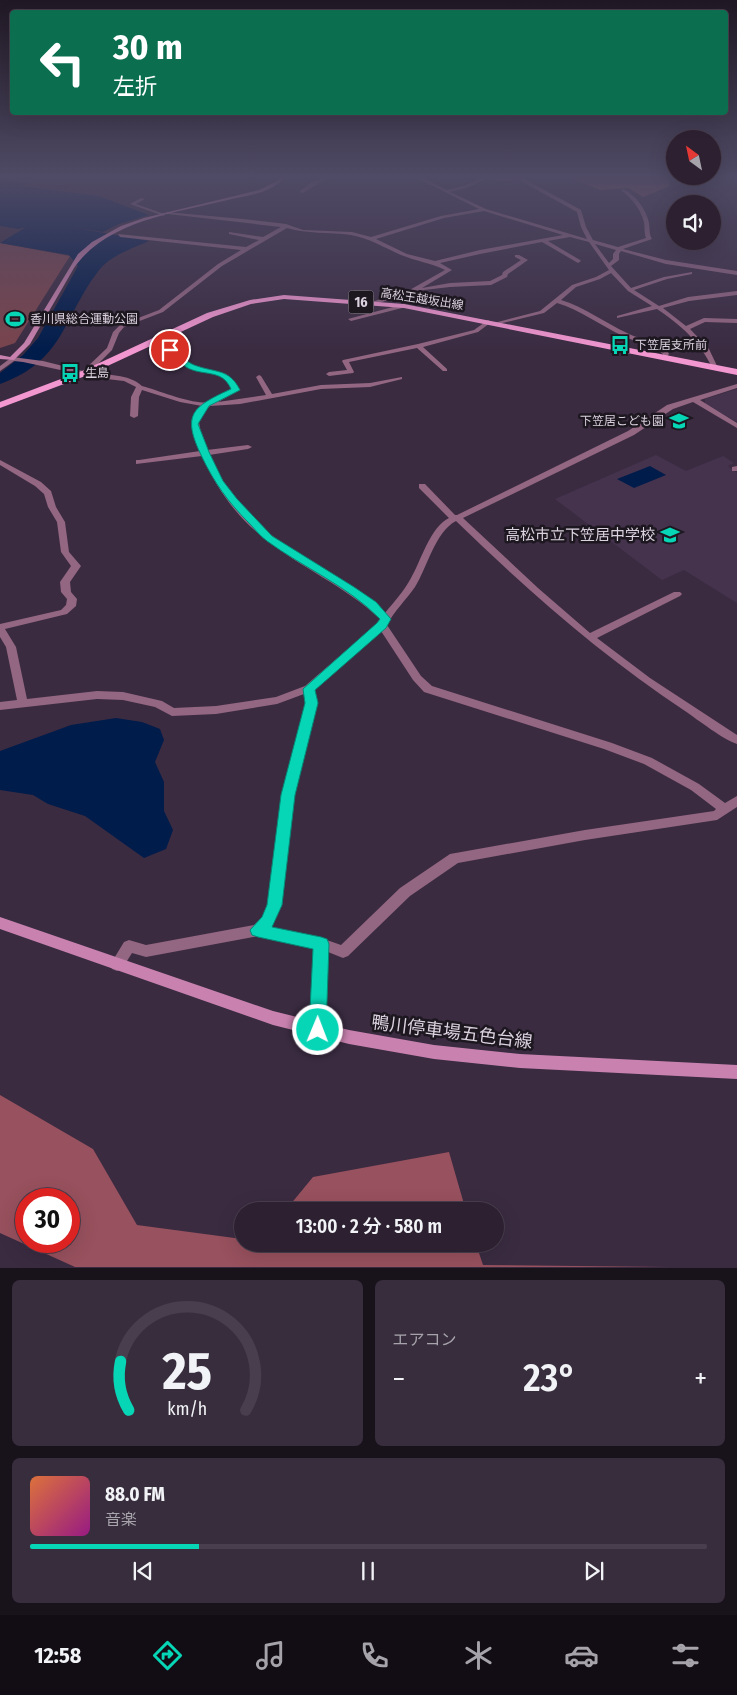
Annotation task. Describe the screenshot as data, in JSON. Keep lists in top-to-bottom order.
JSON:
{
  "streets": {
    "main road": ["高松王越坂出線", "16"],
    "street": ["鴨川停車場五色台線"]
  },
  "places": {
    "sports": ["香川県総合運動公園"],
    "bus stop": ["下笠居支所前", "生島"],
    "school or university": ["下笠居こども園", "高松市立下笠居中学校"]
  },
  "north": "top left",
  "page": {
    "turn": ["30 m", "左折"],
    "limit": "30",
    "trip": "13:00 · 2 分 · 580 m",
    "tile": "エアコン",
    "heat": ["−", "23°", "+"],
    "song": ["88.0 FM", "音楽"],
    "tabs": "12:58",
    "gauge": ["25", "km/h"]
  }
}
